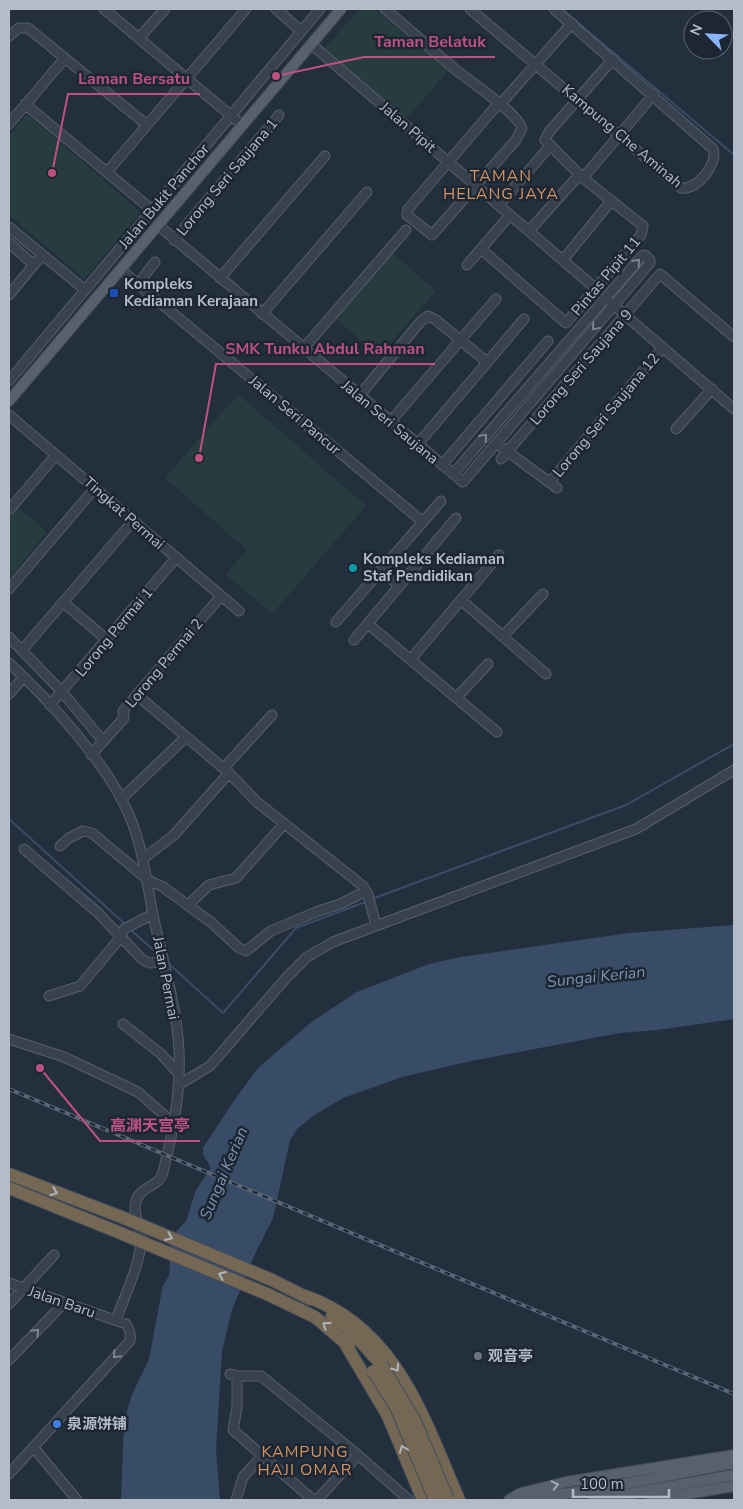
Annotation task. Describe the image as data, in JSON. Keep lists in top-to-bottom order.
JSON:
{
  "streets": {
    "main road": ["Jalan Bukit Panchor"],
    "street": [
      "Jalan Pipit",
      "Kampung Che Aminah",
      "Lorong Seri Saujana 1",
      "Pintas Pipit 11",
      "Lorong Seri Saujana 9",
      "Jalan Seri Pancur",
      "Lorong Seri Saujana 12",
      "Jalan Seri Saujana",
      "Tingkat Permai",
      "Lorong Permai 1",
      "Lorong Permai 2",
      "Jalan Permai",
      "Jalan Baru"
    ]
  },
  "crossings": [
    ["Jalan Pipit", "Jalan Bukit Panchor"],
    ["Jalan Pipit", "Pintas Pipit 11"],
    ["Lorong Seri Saujana 1", "Jalan Seri Saujana"],
    ["Jalan Bukit Panchor", "Jalan Seri Pancur"],
    ["Jalan Bukit Panchor", "Jalan Seri Saujana"],
    ["Lorong Seri Saujana 9", "Lorong Seri Saujana 12"],
    ["Tingkat Permai", "Lorong Permai 1"],
    ["Tingkat Permai", "Lorong Permai 2"],
    ["Lorong Permai 1", "Jalan Permai"],
    ["Lorong Permai 2", "Jalan Permai"],
    ["Jalan Permai", "Jalan Baru"]
  ],
  "districts": ["TAMAN HELANG JAYA", "KAMPUNG HAJI OMAR"],
  "water": ["Sungai Kerian"],
  "places": {
    "other": [
      "Taman Belatuk",
      "Laman Bersatu",
      "SMK Tunku Abdul Rahman",
      "Kompleks Kediaman Staf Pendidikan",
      "高渊天宫亭",
      "观音亭",
      "泉源饼铺"
    ],
    "transit": ["Kompleks Kediaman Kerajaan"]
  },
  "scale_bar": "100 m",
  "north": "top left"
}
